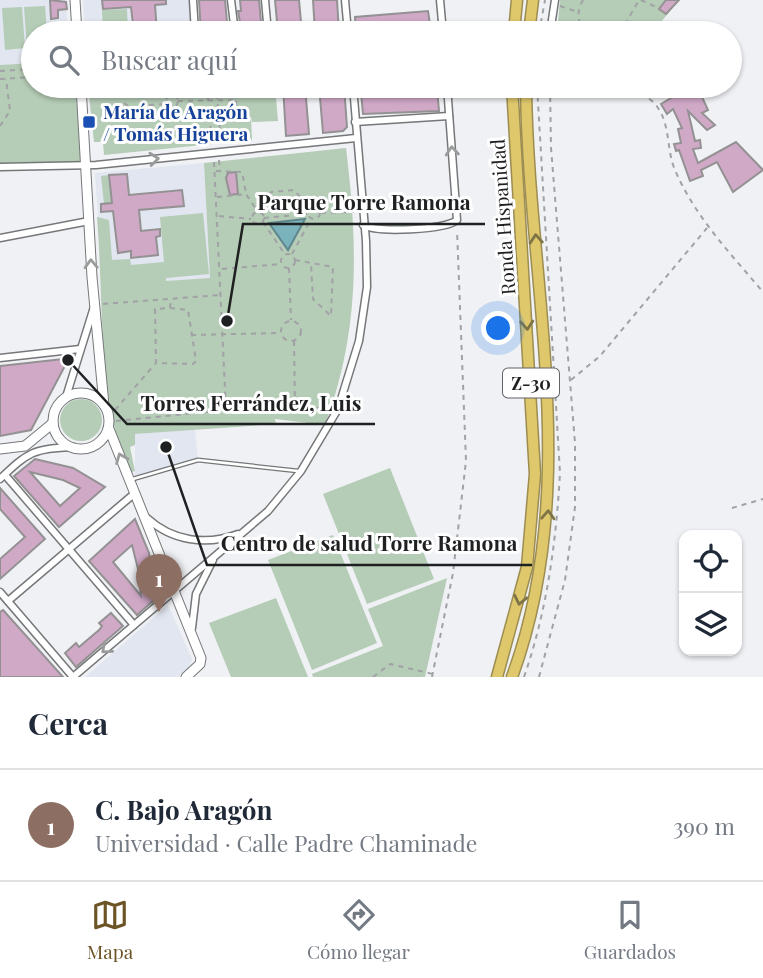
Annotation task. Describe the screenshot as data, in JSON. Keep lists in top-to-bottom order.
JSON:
{
  "streets": {
    "highway": ["Ronda Hispanidad", "Z-30"]
  },
  "places": {
    "transit": ["María de Aragón / Tomás Higuera"],
    "other": ["Parque Torre Ramona", "Torres Ferrández, Luis", "Centro de salud Torre Ramona"]
  },
  "page": {
    "search": "Buscar aquí",
    "pins": "1",
    "heading": "Cerca",
    "list": [
      {
        "mark": "1",
        "name": "C. Bajo Aragón",
        "note": "Universidad · Calle Padre Chaminade",
        "value": "390 m"
      }
    ],
    "nav": ["Mapa", "Cómo llegar", "Guardados"]
  }
}
